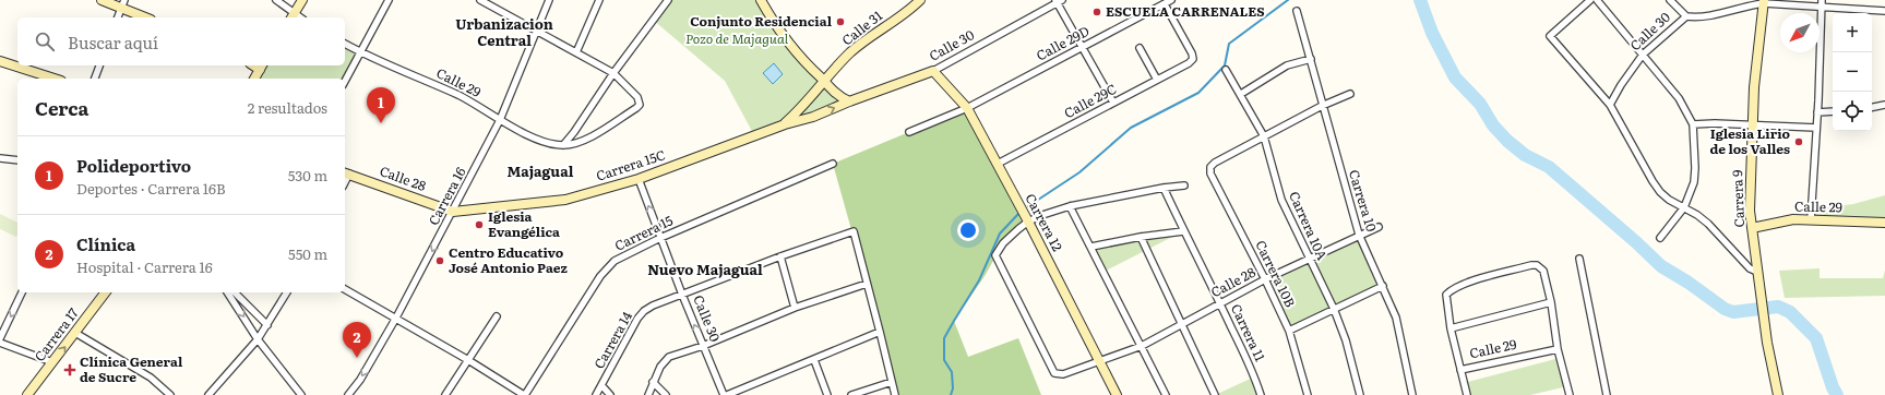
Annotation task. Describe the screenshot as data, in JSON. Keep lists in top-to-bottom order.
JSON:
{
  "streets": {
    "street": [
      "Calle 31",
      "Calle 30",
      "Calle 29D",
      "Calle 29",
      "Calle 29C",
      "Carrera 15C",
      "Calle 28",
      "Carrera 16",
      "Carrera 9",
      "Carrera 10",
      "Carrera 12",
      "Carrera 10A",
      "Carrera 15",
      "Carrera 10B",
      "Carrera 11",
      "Carrera 17",
      "Carrera 14"
    ]
  },
  "crossings": [
    ["Calle 31", "Carrera 15C"],
    ["Calle 30", "Carrera 15C"],
    ["Calle 30", "Carrera 9"],
    ["Calle 30", "Carrera 12"],
    ["Calle 30", "Carrera 15"],
    ["Calle 30", "Carrera 14"],
    ["Calle 29D", "Calle 29C"],
    ["Calle 29D", "Carrera 12"],
    ["Calle 29", "Carrera 16"],
    ["Calle 29", "Carrera 9"],
    ["Calle 29C", "Carrera 12"],
    ["Carrera 15C", "Calle 28"],
    ["Carrera 15C", "Carrera 16"],
    ["Calle 28", "Carrera 16"],
    ["Calle 28", "Carrera 10"],
    ["Calle 28", "Carrera 12"],
    ["Calle 28", "Carrera 10A"],
    ["Calle 28", "Carrera 10B"],
    ["Calle 28", "Carrera 11"],
    ["Carrera 10A", "Carrera 10B"]
  ],
  "one_way": ["Carrera 16"],
  "districts": ["Urbanizacion Central", "Majagual", "Nuevo Majagual"],
  "parks": ["Pozo de Majagual"],
  "places": {
    "other": [
      "ESCUELA CARRENALES",
      "Conjunto Residencial",
      "Iglesia Lirio de los Valles",
      "Iglesia Evangélica",
      "Centro Educativo José Antonio Paez"
    ],
    "health": ["Clínica General de Sucre"]
  },
  "north": "bottom left",
  "page": {
    "map_buttons": ["+", "−"],
    "search": "Buscar aquí",
    "heading": ["Cerca", "2 resultados"],
    "pins": ["1", "2"],
    "list": [
      {
        "mark": "1",
        "name": "Polideportivo",
        "note": "Deportes · Carrera 16B",
        "value": "530 m"
      },
      {
        "mark": "2",
        "name": "Clínica",
        "note": "Hospital · Carrera 16",
        "value": "550 m"
      }
    ]
  }
}
